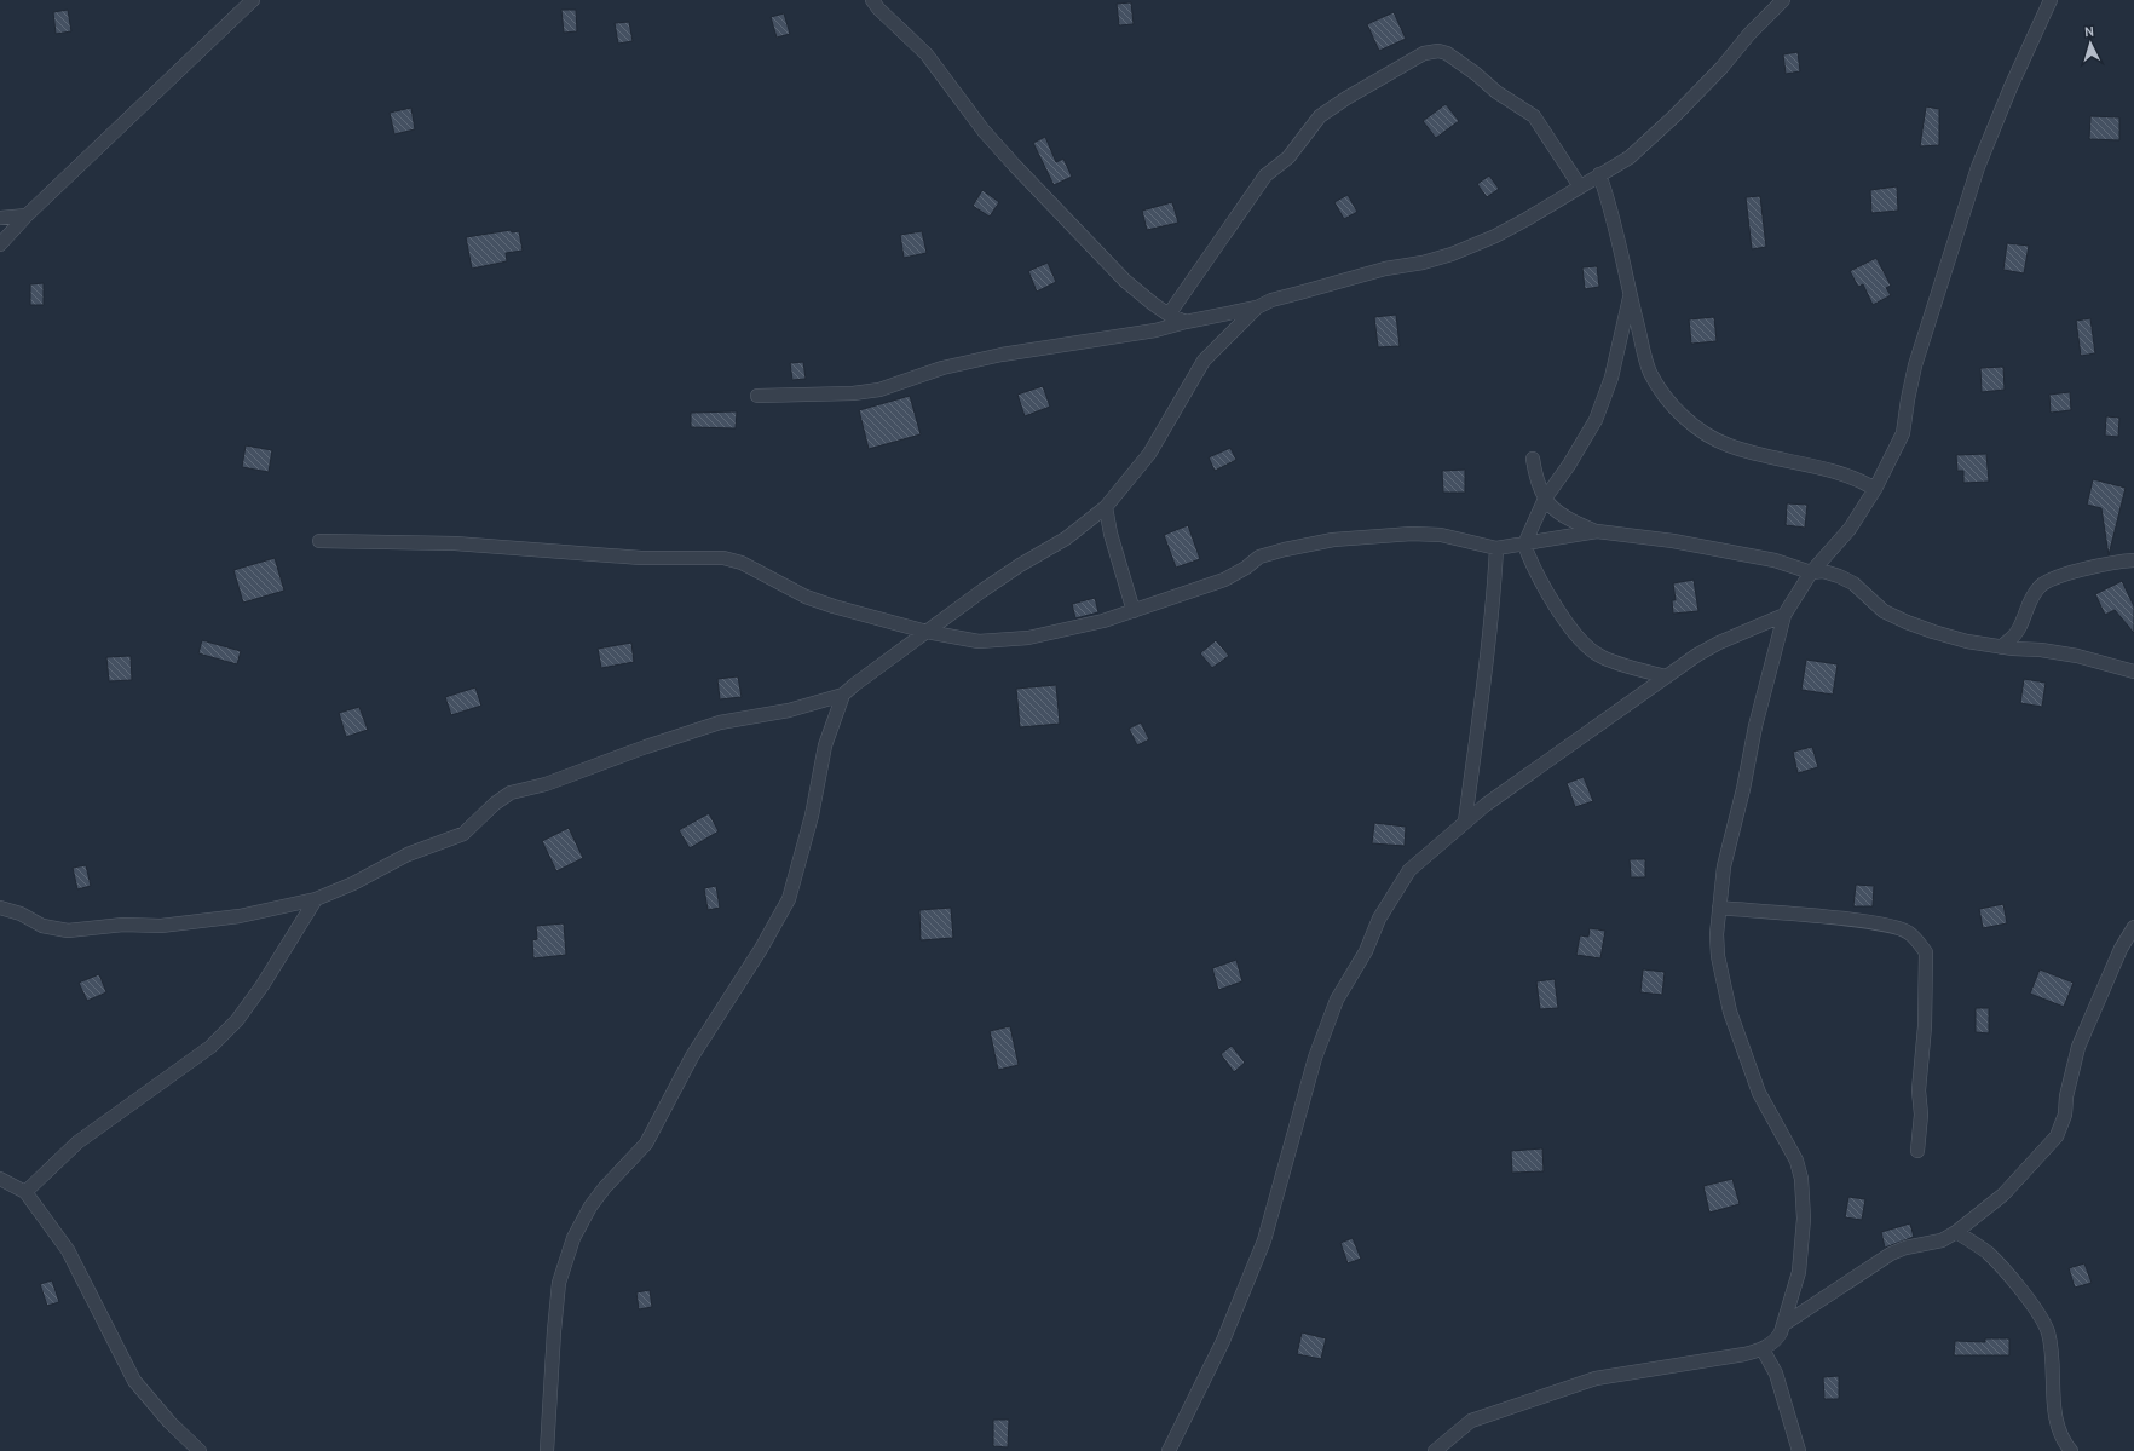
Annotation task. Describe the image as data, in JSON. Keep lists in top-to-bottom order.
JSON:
{
  "north": "top"
}
